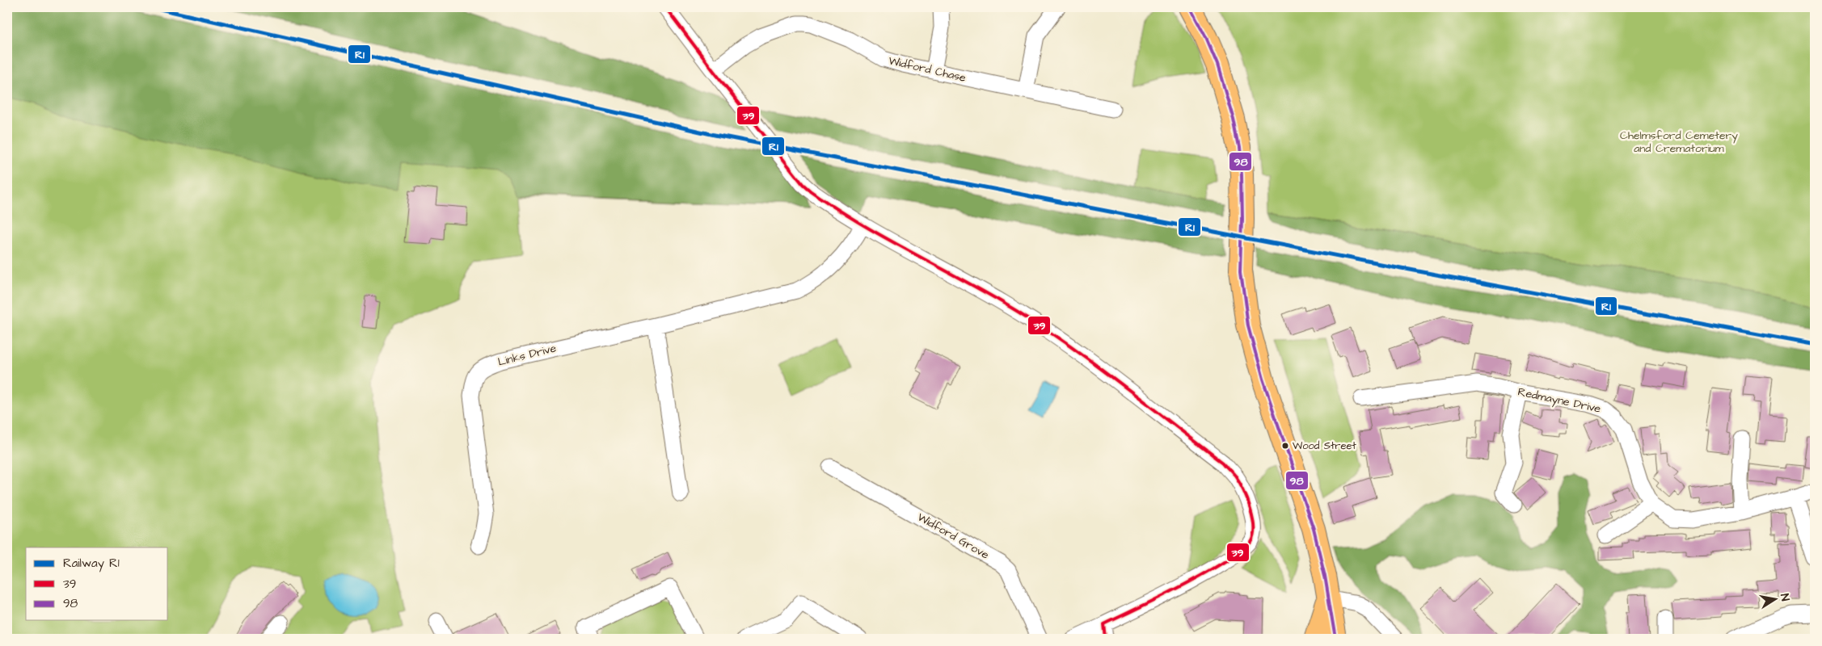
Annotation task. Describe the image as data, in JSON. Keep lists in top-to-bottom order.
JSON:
{
  "streets": {
    "street": [
      "Widford Chase",
      "Links Drive",
      "Redmayne Drive",
      "Widford Grove"
    ]
  },
  "parks": ["Chelmsford Cemetery and Crematorium"],
  "places": ["Wood Street"],
  "lines": ["rail line R1", "transit line 39", "transit line 98"],
  "legend": ["Railway R1", "39", "98"],
  "north": "right"
}
